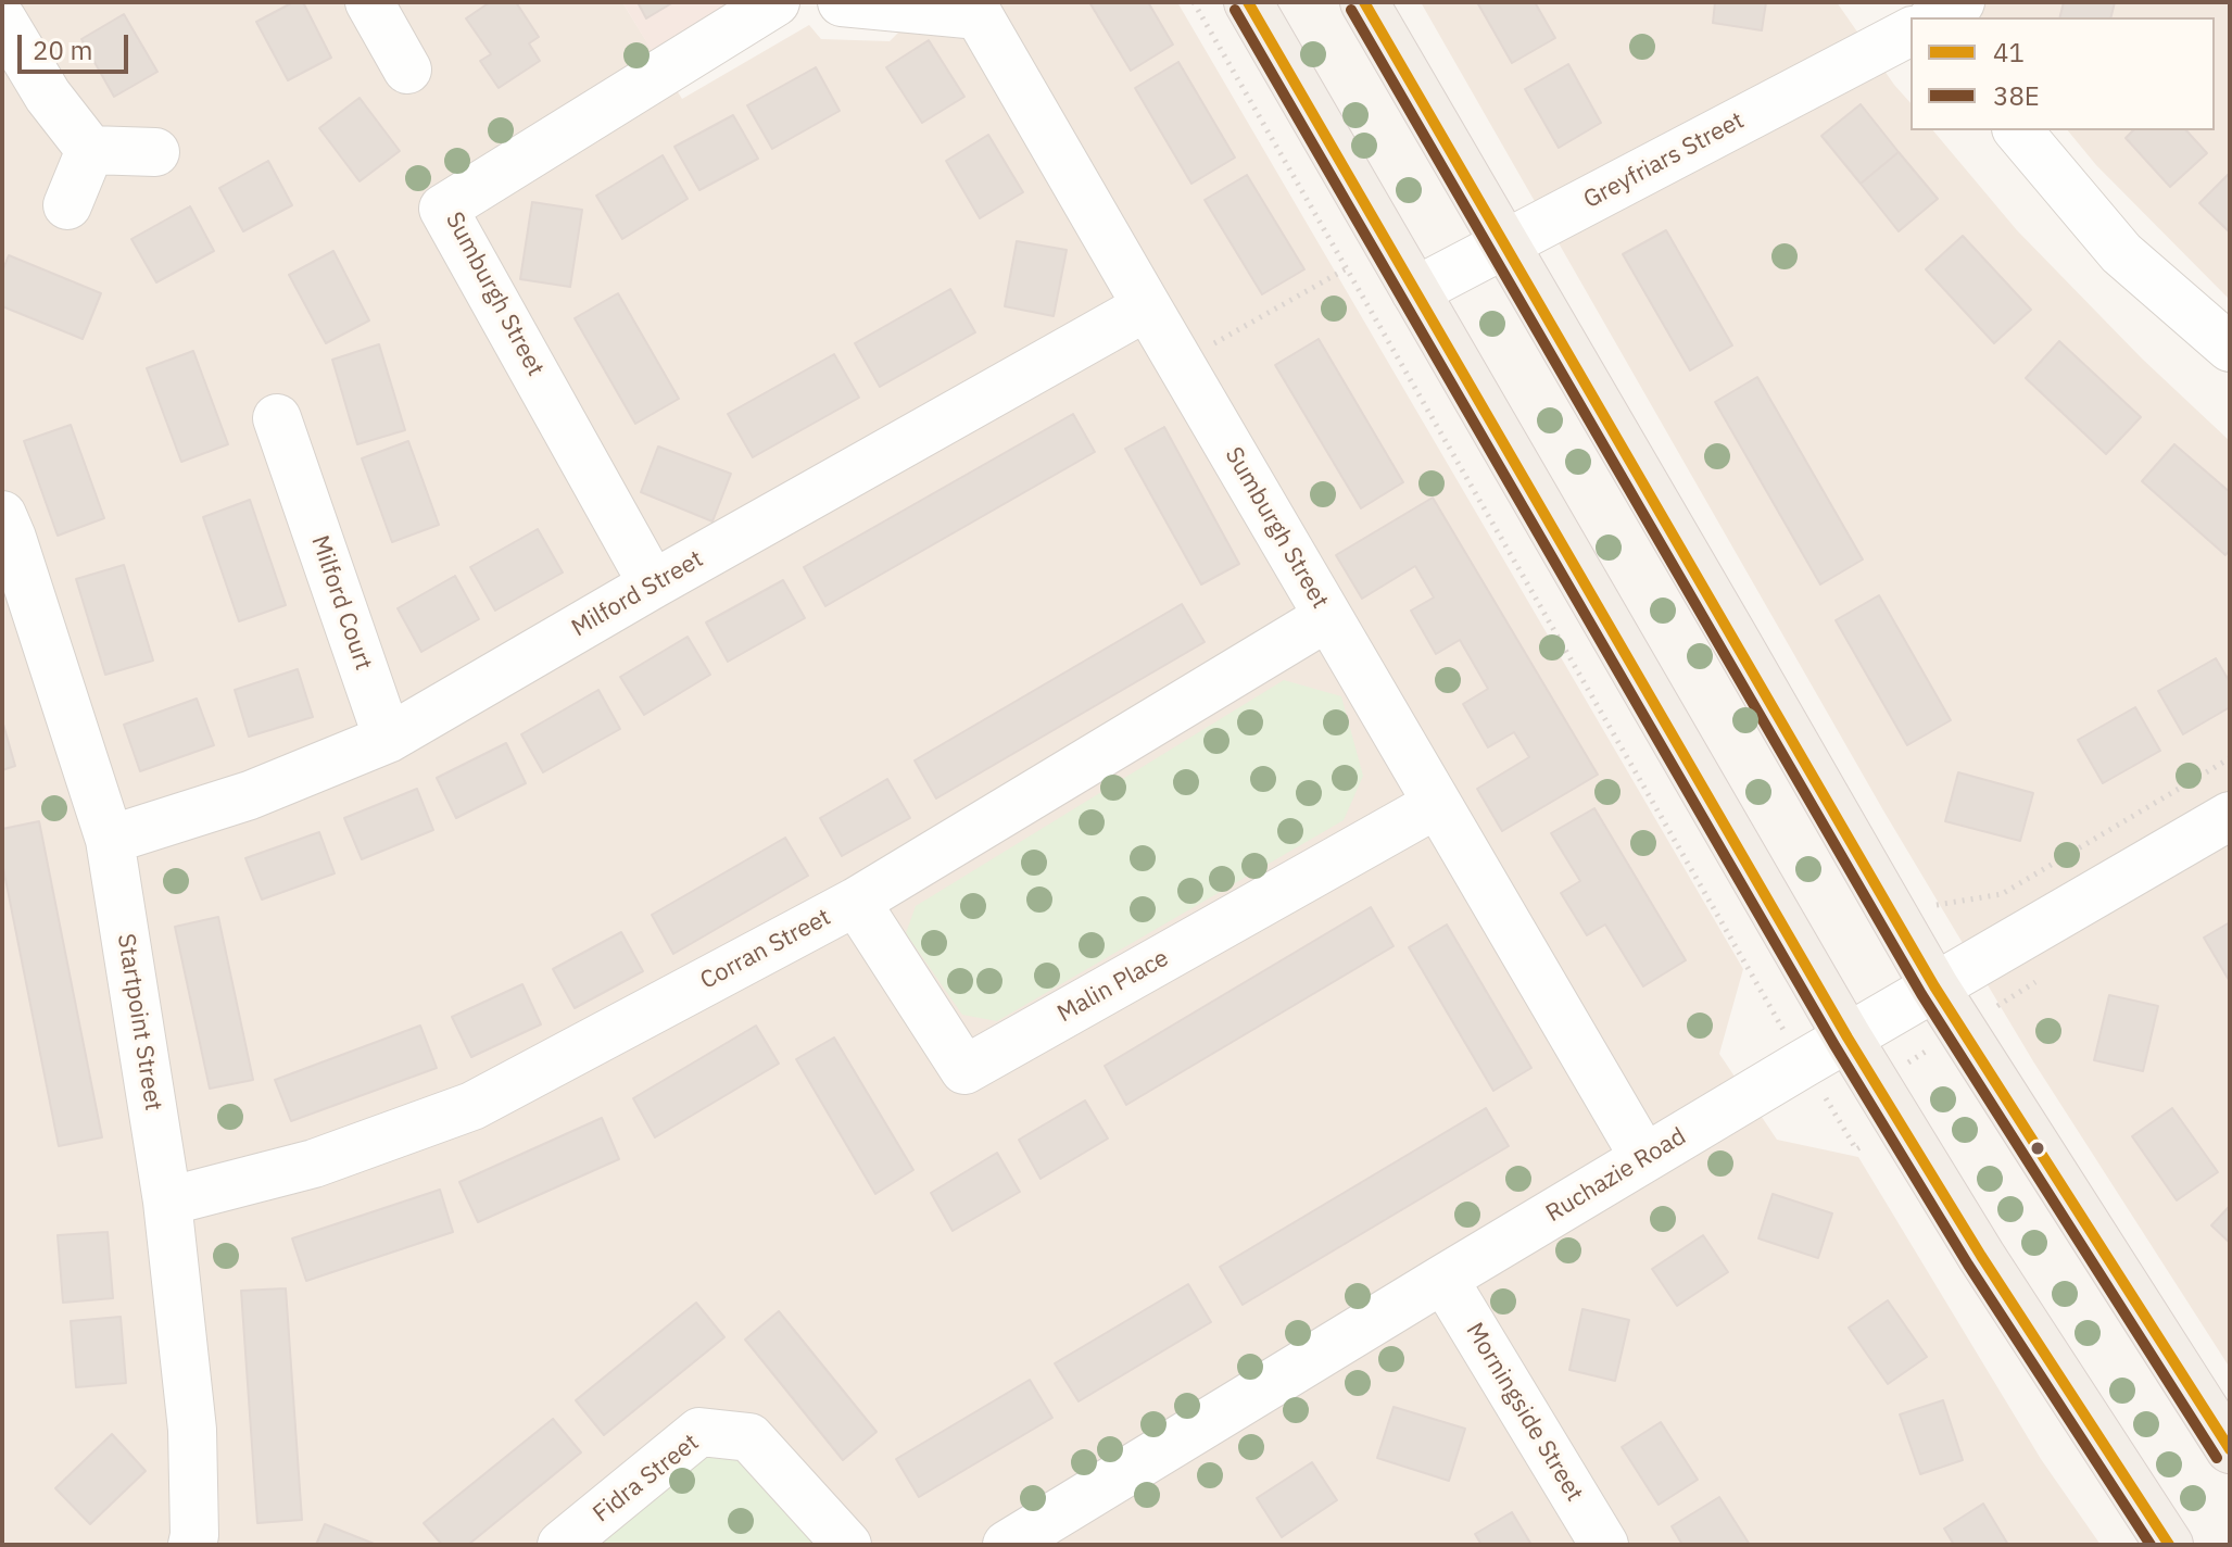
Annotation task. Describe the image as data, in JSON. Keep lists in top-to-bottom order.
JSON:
{
  "streets": {
    "street": [
      "Greyfriars Street",
      "Sumburgh Street",
      "Milford Street",
      "Milford Court",
      "Corran Street",
      "Malin Place",
      "Startpoint Street",
      "Ruchazie Road",
      "Morningside Street",
      "Fidra Street"
    ]
  },
  "crossings": [
    ["Sumburgh Street", "Milford Street"],
    ["Sumburgh Street", "Corran Street"],
    ["Sumburgh Street", "Malin Place"],
    ["Sumburgh Street", "Ruchazie Road"],
    ["Milford Street", "Milford Court"],
    ["Milford Street", "Startpoint Street"],
    ["Corran Street", "Malin Place"],
    ["Corran Street", "Startpoint Street"],
    ["Ruchazie Road", "Morningside Street"]
  ],
  "lines": ["transit line 41", "transit line 38E"],
  "legend": ["41", "38E"],
  "scale_bar": "20 m"
}
